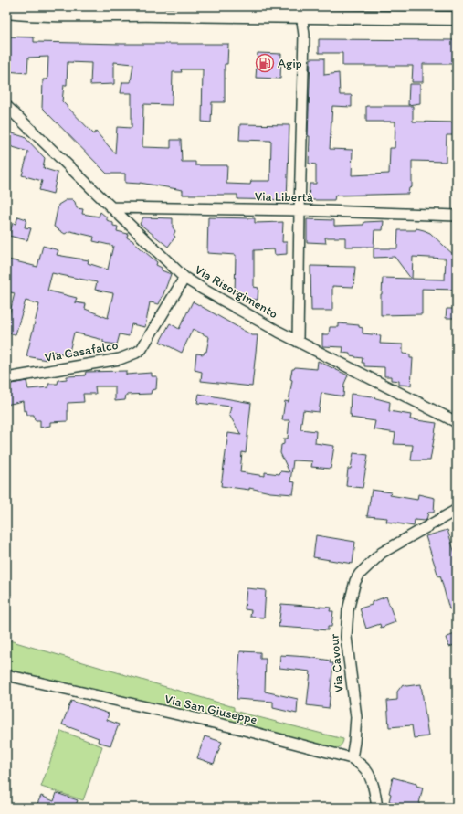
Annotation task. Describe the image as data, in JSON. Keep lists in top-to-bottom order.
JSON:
{
  "streets": {
    "street": [
      "Via Libertà",
      "Via Risorgimento",
      "Via Casafalco",
      "Via Cavour",
      "Via San Giuseppe"
    ]
  },
  "crossings": [
    ["Via Libertà", "Via Risorgimento"],
    ["Via Risorgimento", "Via Casafalco"],
    ["Via Cavour", "Via San Giuseppe"]
  ],
  "places": {
    "fuel station": ["Agip"]
  }
}
